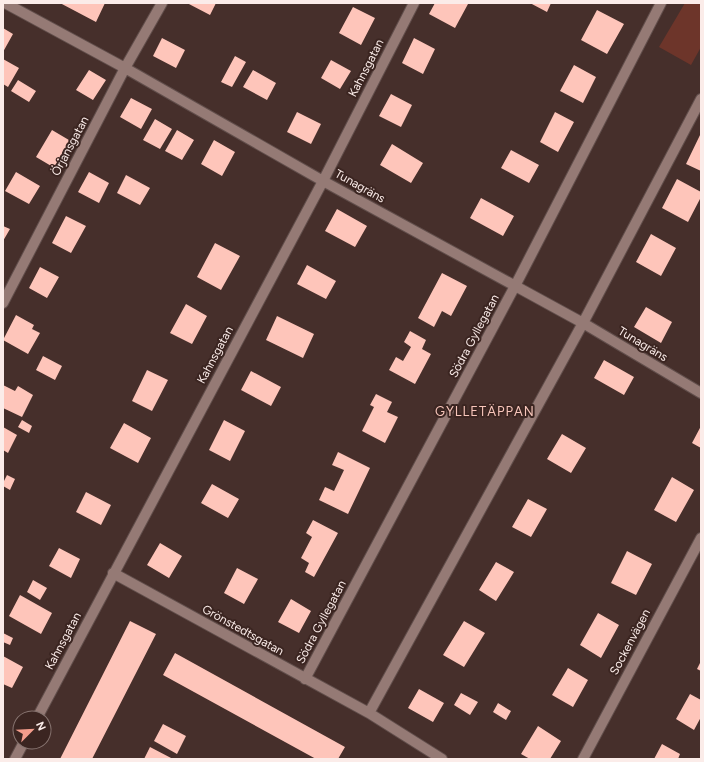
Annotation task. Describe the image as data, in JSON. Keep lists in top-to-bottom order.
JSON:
{
  "streets": {
    "street": [
      "Kahnsgatan",
      "Örjansgatan",
      "Tunagräns",
      "Södra Gyllegatan",
      "Grönstedtsgatan",
      "Sockenvägen"
    ]
  },
  "crossings": [
    ["Kahnsgatan", "Tunagräns"],
    ["Kahnsgatan", "Grönstedtsgatan"],
    ["Örjansgatan", "Tunagräns"],
    ["Tunagräns", "Södra Gyllegatan"],
    ["Södra Gyllegatan", "Grönstedtsgatan"]
  ],
  "districts": ["GYLLETÄPPAN"],
  "north": "top right"
}
